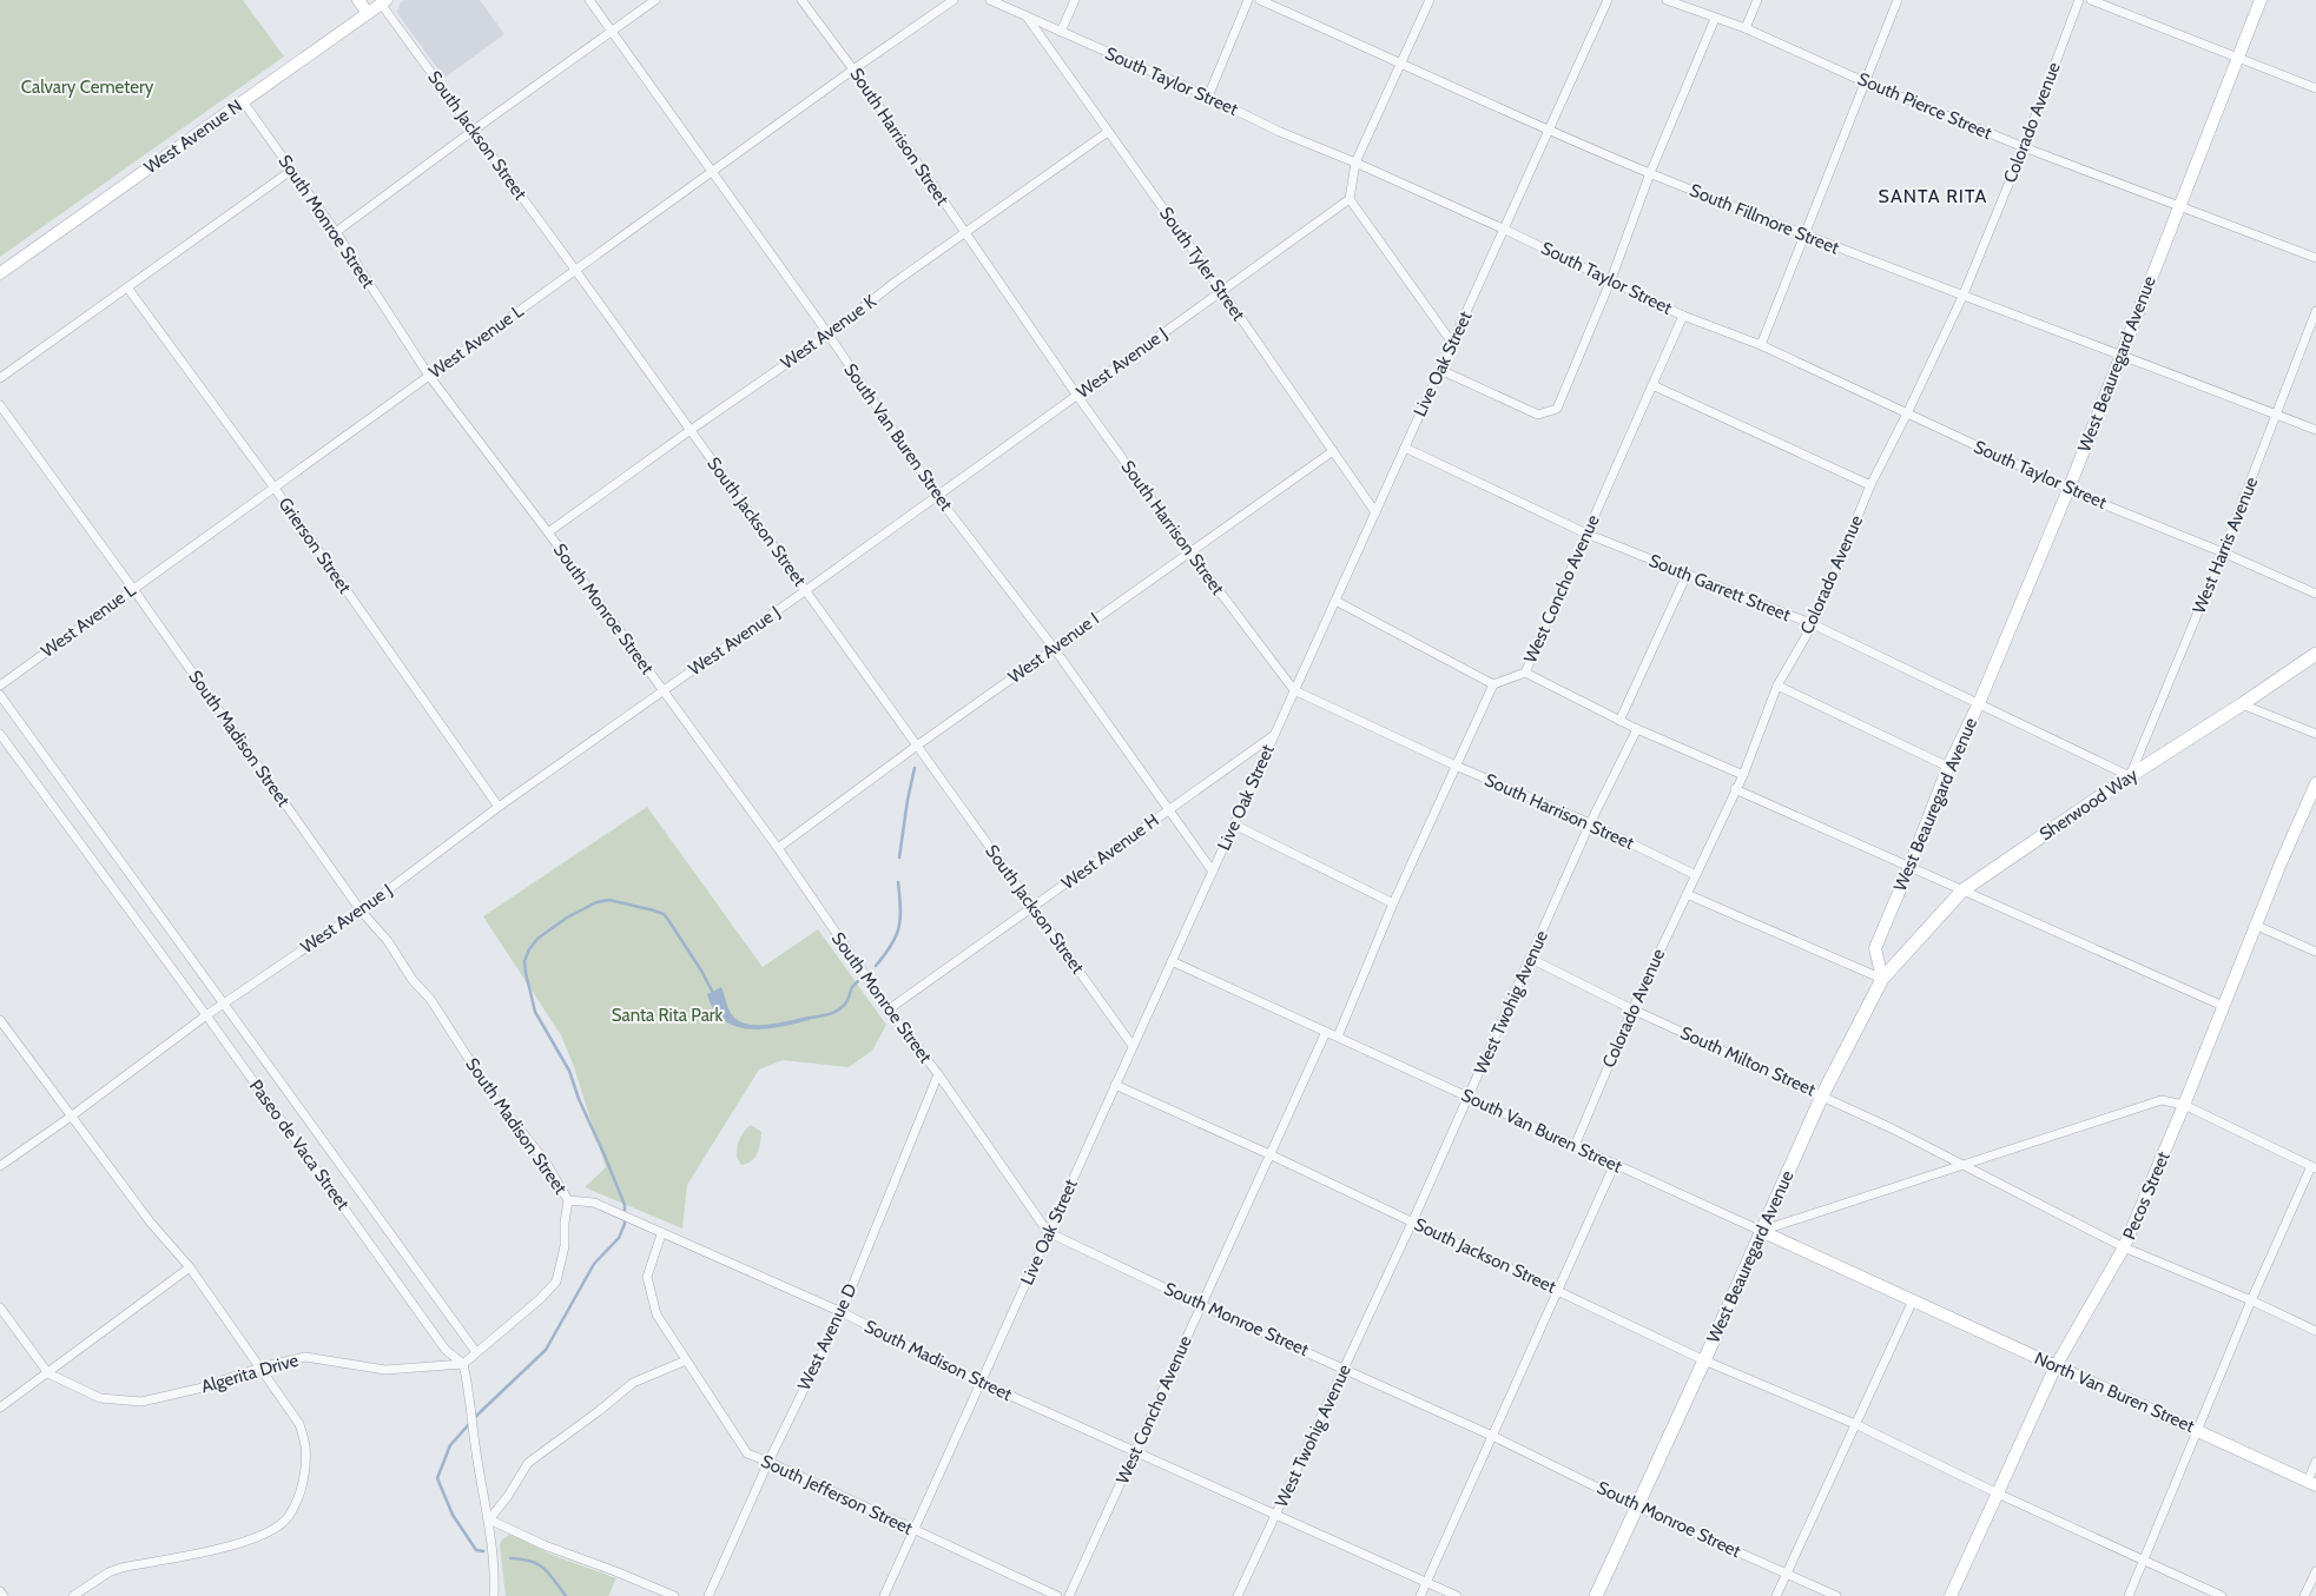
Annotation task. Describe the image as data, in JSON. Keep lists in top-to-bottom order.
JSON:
{
  "streets": {
    "main road": ["West Beauregard Avenue", "Sherwood Way"],
    "street": [
      "South Taylor Street",
      "South Pierce Street",
      "Colorado Avenue",
      "South Jackson Street",
      "West Avenue N",
      "South Harrison Street",
      "South Fillmore Street",
      "South Monroe Street",
      "South Tyler Street",
      "West Avenue K",
      "West Avenue L",
      "West Avenue J",
      "Live Oak Street",
      "South Van Buren Street",
      "Grierson Street",
      "West Harris Avenue",
      "South Garrett Street",
      "West Concho Avenue",
      "West Avenue I",
      "South Madison Street",
      "West Avenue H",
      "West Twohig Avenue",
      "South Milton Street",
      "Paseo de Vaca Street",
      "Pecos Street",
      "West Avenue D",
      "Algerita Drive",
      "North Van Buren Street",
      "South Jefferson Street"
    ]
  },
  "crossings": [
    ["South Taylor Street", "Colorado Avenue"],
    ["South Taylor Street", "South Tyler Street"],
    ["South Taylor Street", "Live Oak Street"],
    ["South Taylor Street", "West Beauregard Avenue"],
    ["South Taylor Street", "West Harris Avenue"],
    ["South Taylor Street", "West Concho Avenue"],
    ["South Pierce Street", "Colorado Avenue"],
    ["South Pierce Street", "West Beauregard Avenue"],
    ["Colorado Avenue", "South Harrison Street"],
    ["Colorado Avenue", "South Fillmore Street"],
    ["Colorado Avenue", "South Van Buren Street"],
    ["Colorado Avenue", "South Garrett Street"],
    ["Colorado Avenue", "South Milton Street"],
    ["South Jackson Street", "West Avenue N"],
    ["South Jackson Street", "West Avenue K"],
    ["South Jackson Street", "West Avenue L"],
    ["South Jackson Street", "West Avenue J"],
    ["South Jackson Street", "Live Oak Street"],
    ["South Jackson Street", "West Beauregard Avenue"],
    ["South Jackson Street", "West Concho Avenue"],
    ["South Jackson Street", "West Avenue I"],
    ["South Jackson Street", "West Avenue H"],
    ["South Jackson Street", "West Twohig Avenue"],
    ["South Jackson Street", "Pecos Street"],
    ["West Avenue N", "South Monroe Street"],
    ["South Harrison Street", "West Avenue K"],
    ["South Harrison Street", "West Avenue L"],
    ["South Harrison Street", "West Avenue J"],
    ["South Harrison Street", "Live Oak Street"],
    ["South Harrison Street", "West Avenue I"],
    ["South Harrison Street", "West Twohig Avenue"],
    ["South Fillmore Street", "Live Oak Street"],
    ["South Fillmore Street", "West Beauregard Avenue"],
    ["South Fillmore Street", "West Harris Avenue"],
    ["South Monroe Street", "West Avenue K"],
    ["South Monroe Street", "West Avenue L"],
    ["South Monroe Street", "West Avenue J"],
    ["South Monroe Street", "Live Oak Street"],
    ["South Monroe Street", "West Beauregard Avenue"],
    ["South Monroe Street", "West Concho Avenue"],
    ["South Monroe Street", "West Avenue I"],
    ["South Monroe Street", "West Avenue H"],
    ["South Monroe Street", "West Twohig Avenue"],
    ["South Monroe Street", "West Avenue D"],
    ["South Tyler Street", "West Avenue K"],
    ["South Tyler Street", "West Avenue J"],
    ["South Tyler Street", "Live Oak Street"],
    ["South Tyler Street", "West Avenue I"],
    ["West Avenue K", "South Van Buren Street"],
    ["West Avenue L", "South Van Buren Street"],
    ["West Avenue L", "Grierson Street"],
    ["West Avenue L", "South Madison Street"],
    ["West Avenue J", "South Van Buren Street"],
    ["West Avenue J", "Grierson Street"],
    ["West Avenue J", "South Madison Street"],
    ["West Avenue J", "Paseo de Vaca Street"],
    ["Live Oak Street", "South Van Buren Street"],
    ["Live Oak Street", "South Garrett Street"],
    ["Live Oak Street", "South Madison Street"],
    ["Live Oak Street", "West Avenue H"],
    ["Live Oak Street", "South Jefferson Street"],
    ["West Beauregard Avenue", "South Van Buren Street"],
    ["West Beauregard Avenue", "South Garrett Street"],
    ["West Beauregard Avenue", "Sherwood Way"],
    ["West Beauregard Avenue", "South Milton Street"],
    ["South Van Buren Street", "West Concho Avenue"],
    ["South Van Buren Street", "West Avenue I"],
    ["South Van Buren Street", "West Avenue H"],
    ["South Van Buren Street", "West Twohig Avenue"],
    ["South Van Buren Street", "North Van Buren Street"],
    ["West Harris Avenue", "South Garrett Street"],
    ["West Harris Avenue", "Sherwood Way"],
    ["South Garrett Street", "West Concho Avenue"],
    ["South Garrett Street", "Sherwood Way"],
    ["West Concho Avenue", "South Madison Street"],
    ["South Madison Street", "West Twohig Avenue"],
    ["South Madison Street", "West Avenue D"],
    ["South Madison Street", "South Jefferson Street"],
    ["West Twohig Avenue", "South Milton Street"],
    ["South Milton Street", "Pecos Street"],
    ["Paseo de Vaca Street", "Algerita Drive"],
    ["Pecos Street", "North Van Buren Street"],
    ["West Avenue D", "South Jefferson Street"]
  ],
  "districts": ["SANTA RITA"],
  "parks": ["Calvary Cemetery", "Santa Rita Park"]
}
